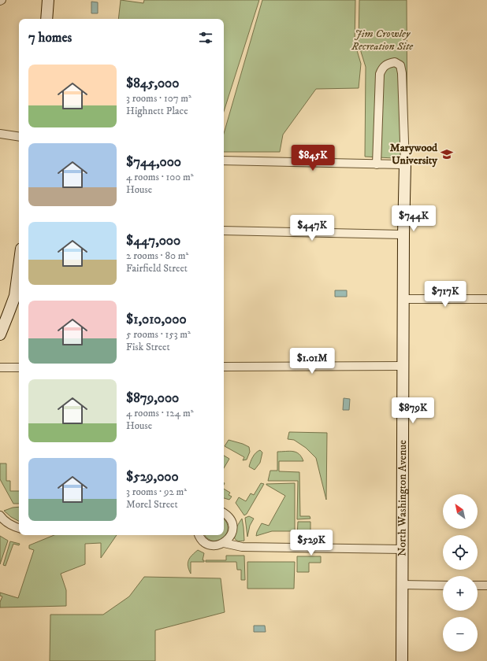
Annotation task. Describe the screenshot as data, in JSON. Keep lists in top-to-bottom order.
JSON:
{
  "streets": {
    "street": ["North Washington Avenue"]
  },
  "parks": ["Jim Crowley Recreation Site"],
  "places": {
    "school or university": ["Marywood University"]
  },
  "north": "top left",
  "page": {
    "heading": "7 homes",
    "list": [
      {
        "name": "$845,000",
        "note": "3 rooms · 107 m² · Highnett Place"
      },
      {
        "name": "$744,000",
        "note": "4 rooms · 100 m² · House"
      },
      {
        "name": "$447,000",
        "note": "2 rooms · 80 m² · Fairfield Street"
      },
      {
        "name": "$1,010,000",
        "note": "5 rooms · 153 m² · Fisk Street"
      },
      {
        "name": "$879,000",
        "note": "4 rooms · 124 m² · House"
      },
      {
        "name": "$529,000",
        "note": "3 rooms · 92 m² · Morel Street"
      }
    ],
    "price": [
      "$845K",
      "$744K",
      "$447K",
      "$717K",
      "$1.01M",
      "$879K",
      "$529K"
    ],
    "map_buttons": ["+", "−"]
  }
}
